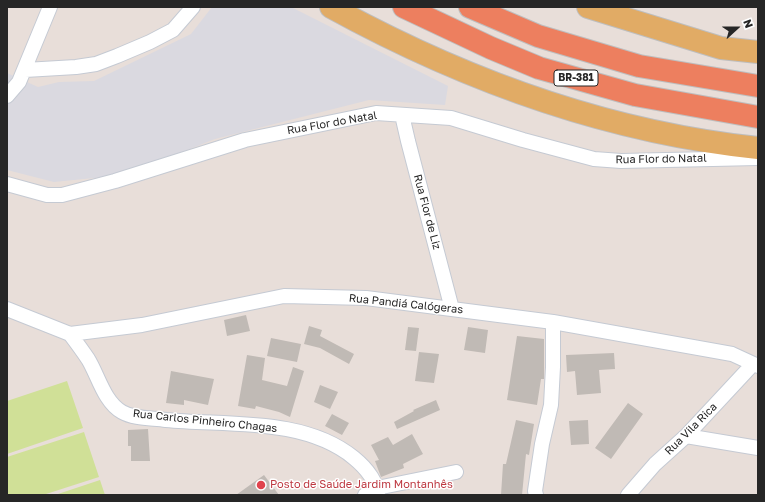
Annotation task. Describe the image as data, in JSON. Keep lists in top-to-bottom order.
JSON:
{
  "streets": {
    "highway": ["BR-381"],
    "street": [
      "Rua Flor do Natal",
      "Rua Flor de Liz",
      "Rua Pandiá Calógeras",
      "Rua Carlos Pinheiro Chagas",
      "Rua Vila Rica"
    ]
  },
  "crossings": [
    ["Rua Flor do Natal", "Rua Flor de Liz"],
    ["Rua Flor de Liz", "Rua Pandiá Calógeras"],
    ["Rua Pandiá Calógeras", "Rua Carlos Pinheiro Chagas"],
    ["Rua Pandiá Calógeras", "Rua Vila Rica"]
  ],
  "places": ["Posto de Saúde Jardim Montanhês"],
  "north": "right"
}
